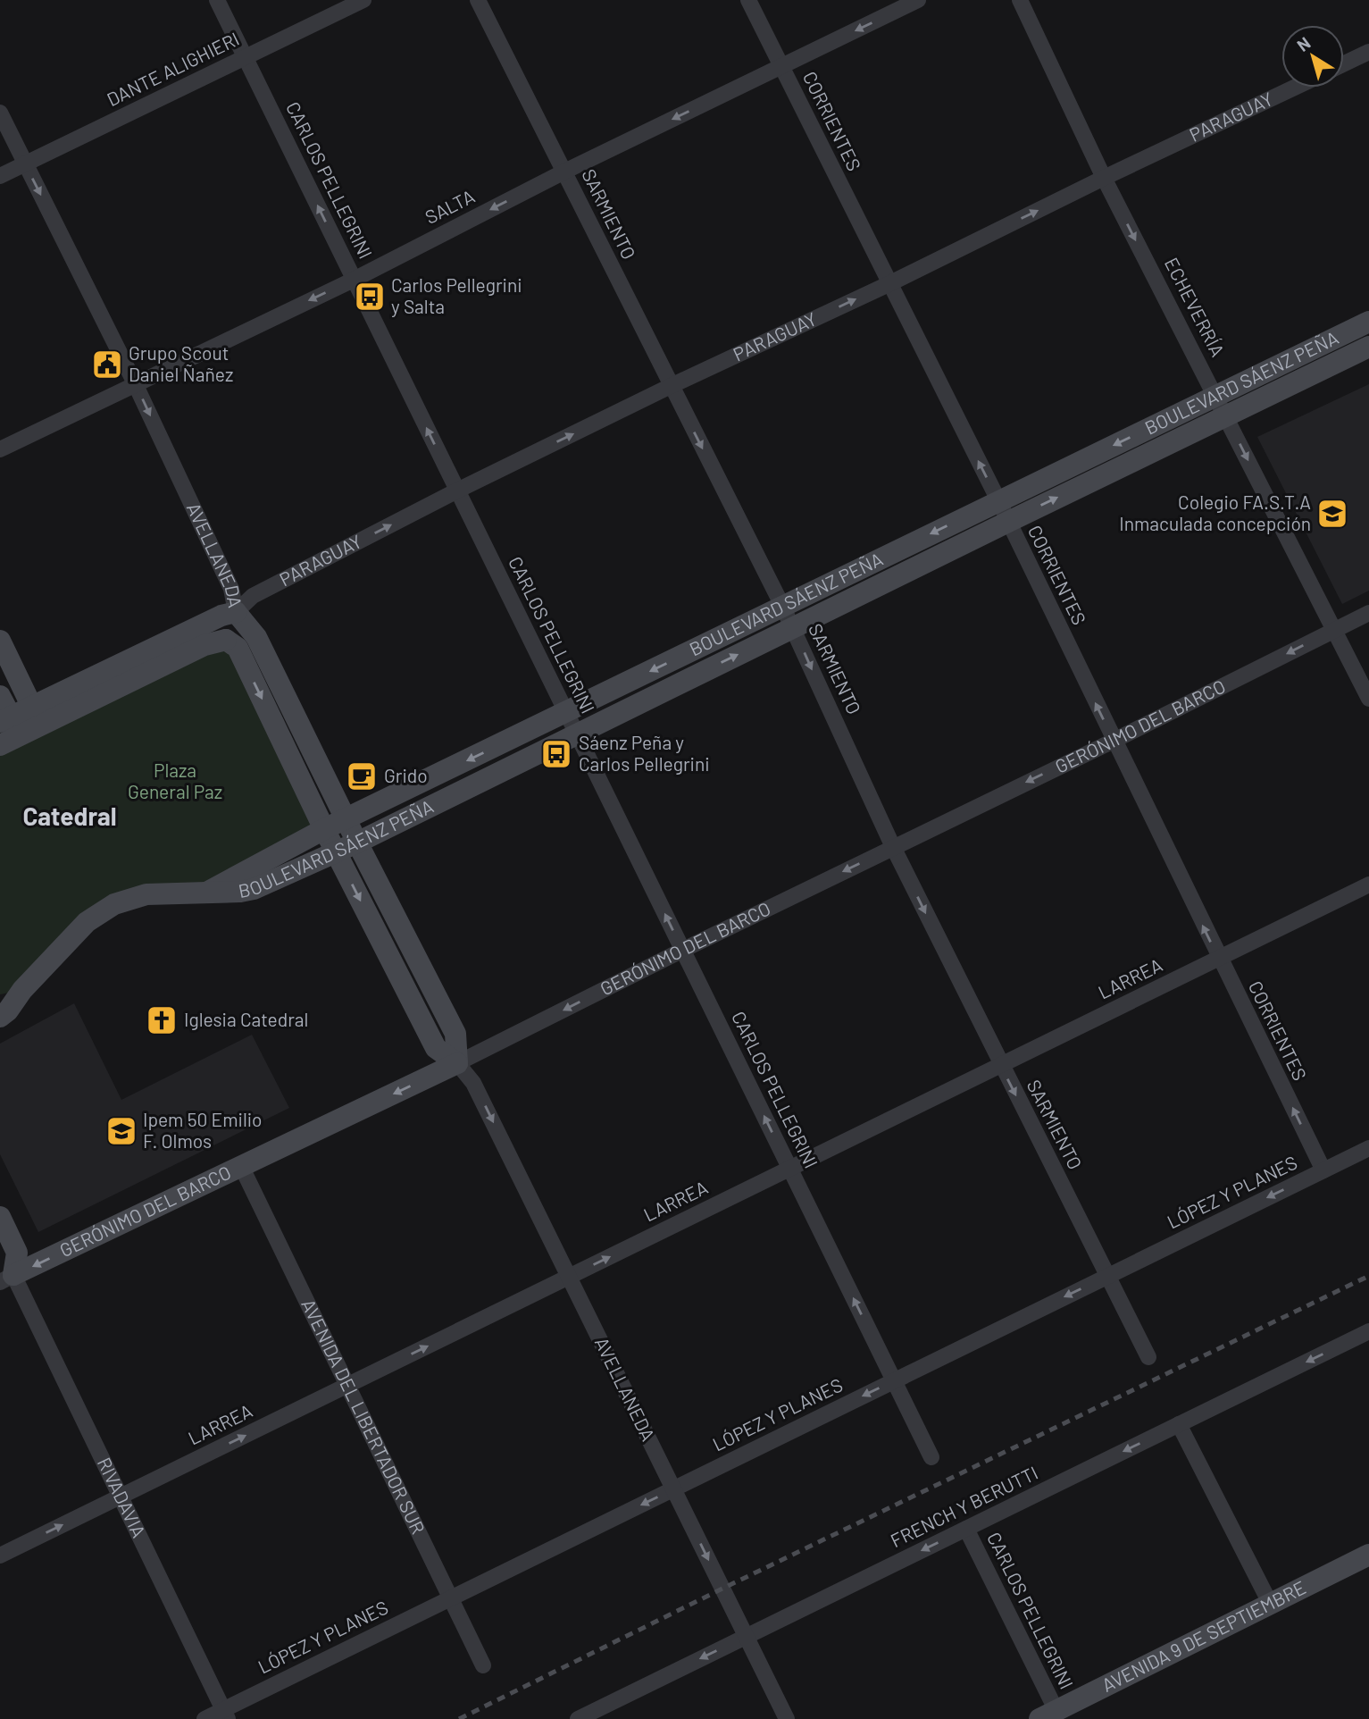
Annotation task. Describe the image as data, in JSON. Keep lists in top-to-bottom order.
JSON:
{
  "streets": {
    "main road": [
      "PARAGUAY",
      "BOULEVARD SÁENZ PEÑA",
      "AVELLANEDA",
      "GERÓNIMO DEL BARCO",
      "RIVADAVIA",
      "AVENIDA 9 DE SEPTIEMBRE"
    ],
    "street": [
      "DANTE ALIGHIERI",
      "CORRIENTES",
      "CARLOS PELLEGRINI",
      "SALTA",
      "SARMIENTO",
      "ECHEVERRÍA",
      "LARREA",
      "LÓPEZ Y PLANES",
      "AVENIDA DEL LIBERTADOR SUR",
      "FRENCH Y BERUTTI"
    ]
  },
  "crossings": [
    ["DANTE ALIGHIERI", "CARLOS PELLEGRINI"],
    ["DANTE ALIGHIERI", "AVELLANEDA"],
    ["PARAGUAY", "CORRIENTES"],
    ["PARAGUAY", "CARLOS PELLEGRINI"],
    ["PARAGUAY", "SARMIENTO"],
    ["PARAGUAY", "ECHEVERRÍA"],
    ["PARAGUAY", "AVELLANEDA"],
    ["CORRIENTES", "SALTA"],
    ["CORRIENTES", "BOULEVARD SÁENZ PEÑA"],
    ["CORRIENTES", "GERÓNIMO DEL BARCO"],
    ["CORRIENTES", "LARREA"],
    ["CORRIENTES", "LÓPEZ Y PLANES"],
    ["CARLOS PELLEGRINI", "SALTA"],
    ["CARLOS PELLEGRINI", "BOULEVARD SÁENZ PEÑA"],
    ["CARLOS PELLEGRINI", "GERÓNIMO DEL BARCO"],
    ["CARLOS PELLEGRINI", "LARREA"],
    ["CARLOS PELLEGRINI", "LÓPEZ Y PLANES"],
    ["CARLOS PELLEGRINI", "FRENCH Y BERUTTI"],
    ["CARLOS PELLEGRINI", "AVENIDA 9 DE SEPTIEMBRE"],
    ["SALTA", "SARMIENTO"],
    ["SALTA", "AVELLANEDA"],
    ["SARMIENTO", "BOULEVARD SÁENZ PEÑA"],
    ["SARMIENTO", "GERÓNIMO DEL BARCO"],
    ["SARMIENTO", "LARREA"],
    ["SARMIENTO", "LÓPEZ Y PLANES"],
    ["ECHEVERRÍA", "BOULEVARD SÁENZ PEÑA"],
    ["ECHEVERRÍA", "GERÓNIMO DEL BARCO"],
    ["BOULEVARD SÁENZ PEÑA", "AVELLANEDA"],
    ["AVELLANEDA", "GERÓNIMO DEL BARCO"],
    ["AVELLANEDA", "LARREA"],
    ["AVELLANEDA", "LÓPEZ Y PLANES"],
    ["AVELLANEDA", "FRENCH Y BERUTTI"],
    ["GERÓNIMO DEL BARCO", "AVENIDA DEL LIBERTADOR SUR"],
    ["GERÓNIMO DEL BARCO", "RIVADAVIA"],
    ["LARREA", "AVENIDA DEL LIBERTADOR SUR"],
    ["LARREA", "RIVADAVIA"],
    ["LÓPEZ Y PLANES", "AVENIDA DEL LIBERTADOR SUR"],
    ["LÓPEZ Y PLANES", "RIVADAVIA"]
  ],
  "one_way": [
    "PARAGUAY",
    "CORRIENTES",
    "CARLOS PELLEGRINI",
    "SALTA",
    "SARMIENTO",
    "ECHEVERRÍA",
    "AVELLANEDA",
    "GERÓNIMO DEL BARCO",
    "LARREA",
    "LÓPEZ Y PLANES",
    "FRENCH Y BERUTTI"
  ],
  "districts": ["Catedral"],
  "parks": ["Plaza General Paz"],
  "places": {
    "bus stop": ["Carlos Pellegrini y Salta", "Sáenz Peña y Carlos Pellegrini"],
    "public building": ["Grupo Scout Daniel Ñañez"],
    "school or university": ["Colegio FA.S.T.A Inmaculada concepción", "Ipem 50 Emilio F. Olmos"],
    "cafe": ["Grido"],
    "church": ["Iglesia Catedral"]
  },
  "north": "top left"
}
